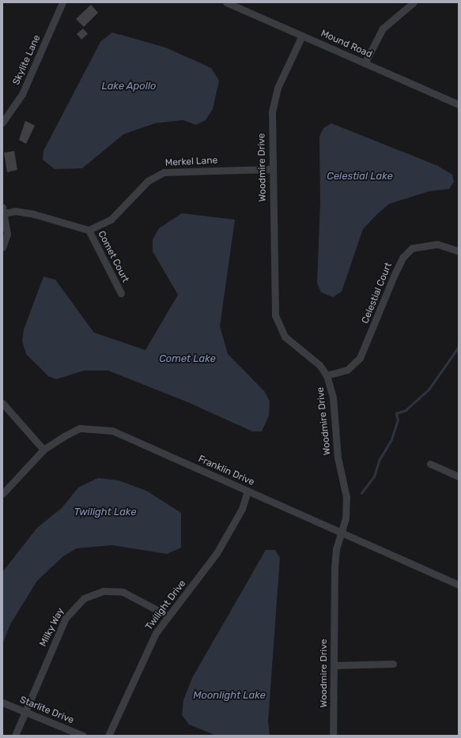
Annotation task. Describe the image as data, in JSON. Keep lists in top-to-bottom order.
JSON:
{
  "streets": {
    "street": [
      "Mound Road",
      "Skylite Lane",
      "Merkel Lane",
      "Woodmire Drive",
      "Comet Court",
      "Celestial Court",
      "Franklin Drive",
      "Twilight Drive",
      "Milky Way",
      "Starlite Drive"
    ]
  },
  "crossings": [
    ["Mound Road", "Woodmire Drive"],
    ["Merkel Lane", "Woodmire Drive"],
    ["Merkel Lane", "Comet Court"],
    ["Woodmire Drive", "Celestial Court"],
    ["Woodmire Drive", "Franklin Drive"],
    ["Franklin Drive", "Twilight Drive"],
    ["Twilight Drive", "Milky Way"],
    ["Milky Way", "Starlite Drive"]
  ],
  "water": [
    "Lake Apollo",
    "Celestial Lake",
    "Comet Lake",
    "Twilight Lake",
    "Moonlight Lake"
  ]
}
